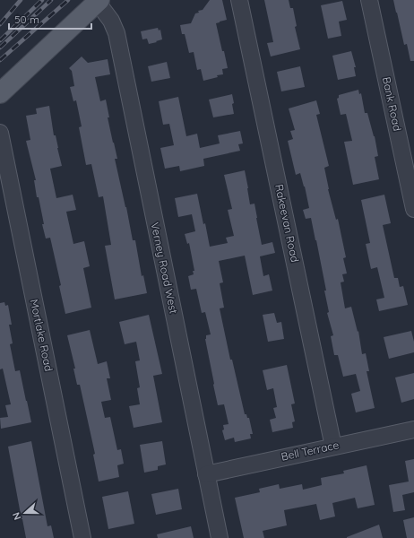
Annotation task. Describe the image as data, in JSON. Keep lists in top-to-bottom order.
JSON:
{
  "streets": {
    "street": [
      "Bank Road",
      "Rakeevan Road",
      "Verney Road West",
      "Mortlake Road",
      "Bell Terrace"
    ]
  },
  "crossings": [
    ["Rakeevan Road", "Bell Terrace"],
    ["Verney Road West", "Bell Terrace"]
  ],
  "scale_bar": "50 m",
  "north": "left"
}
